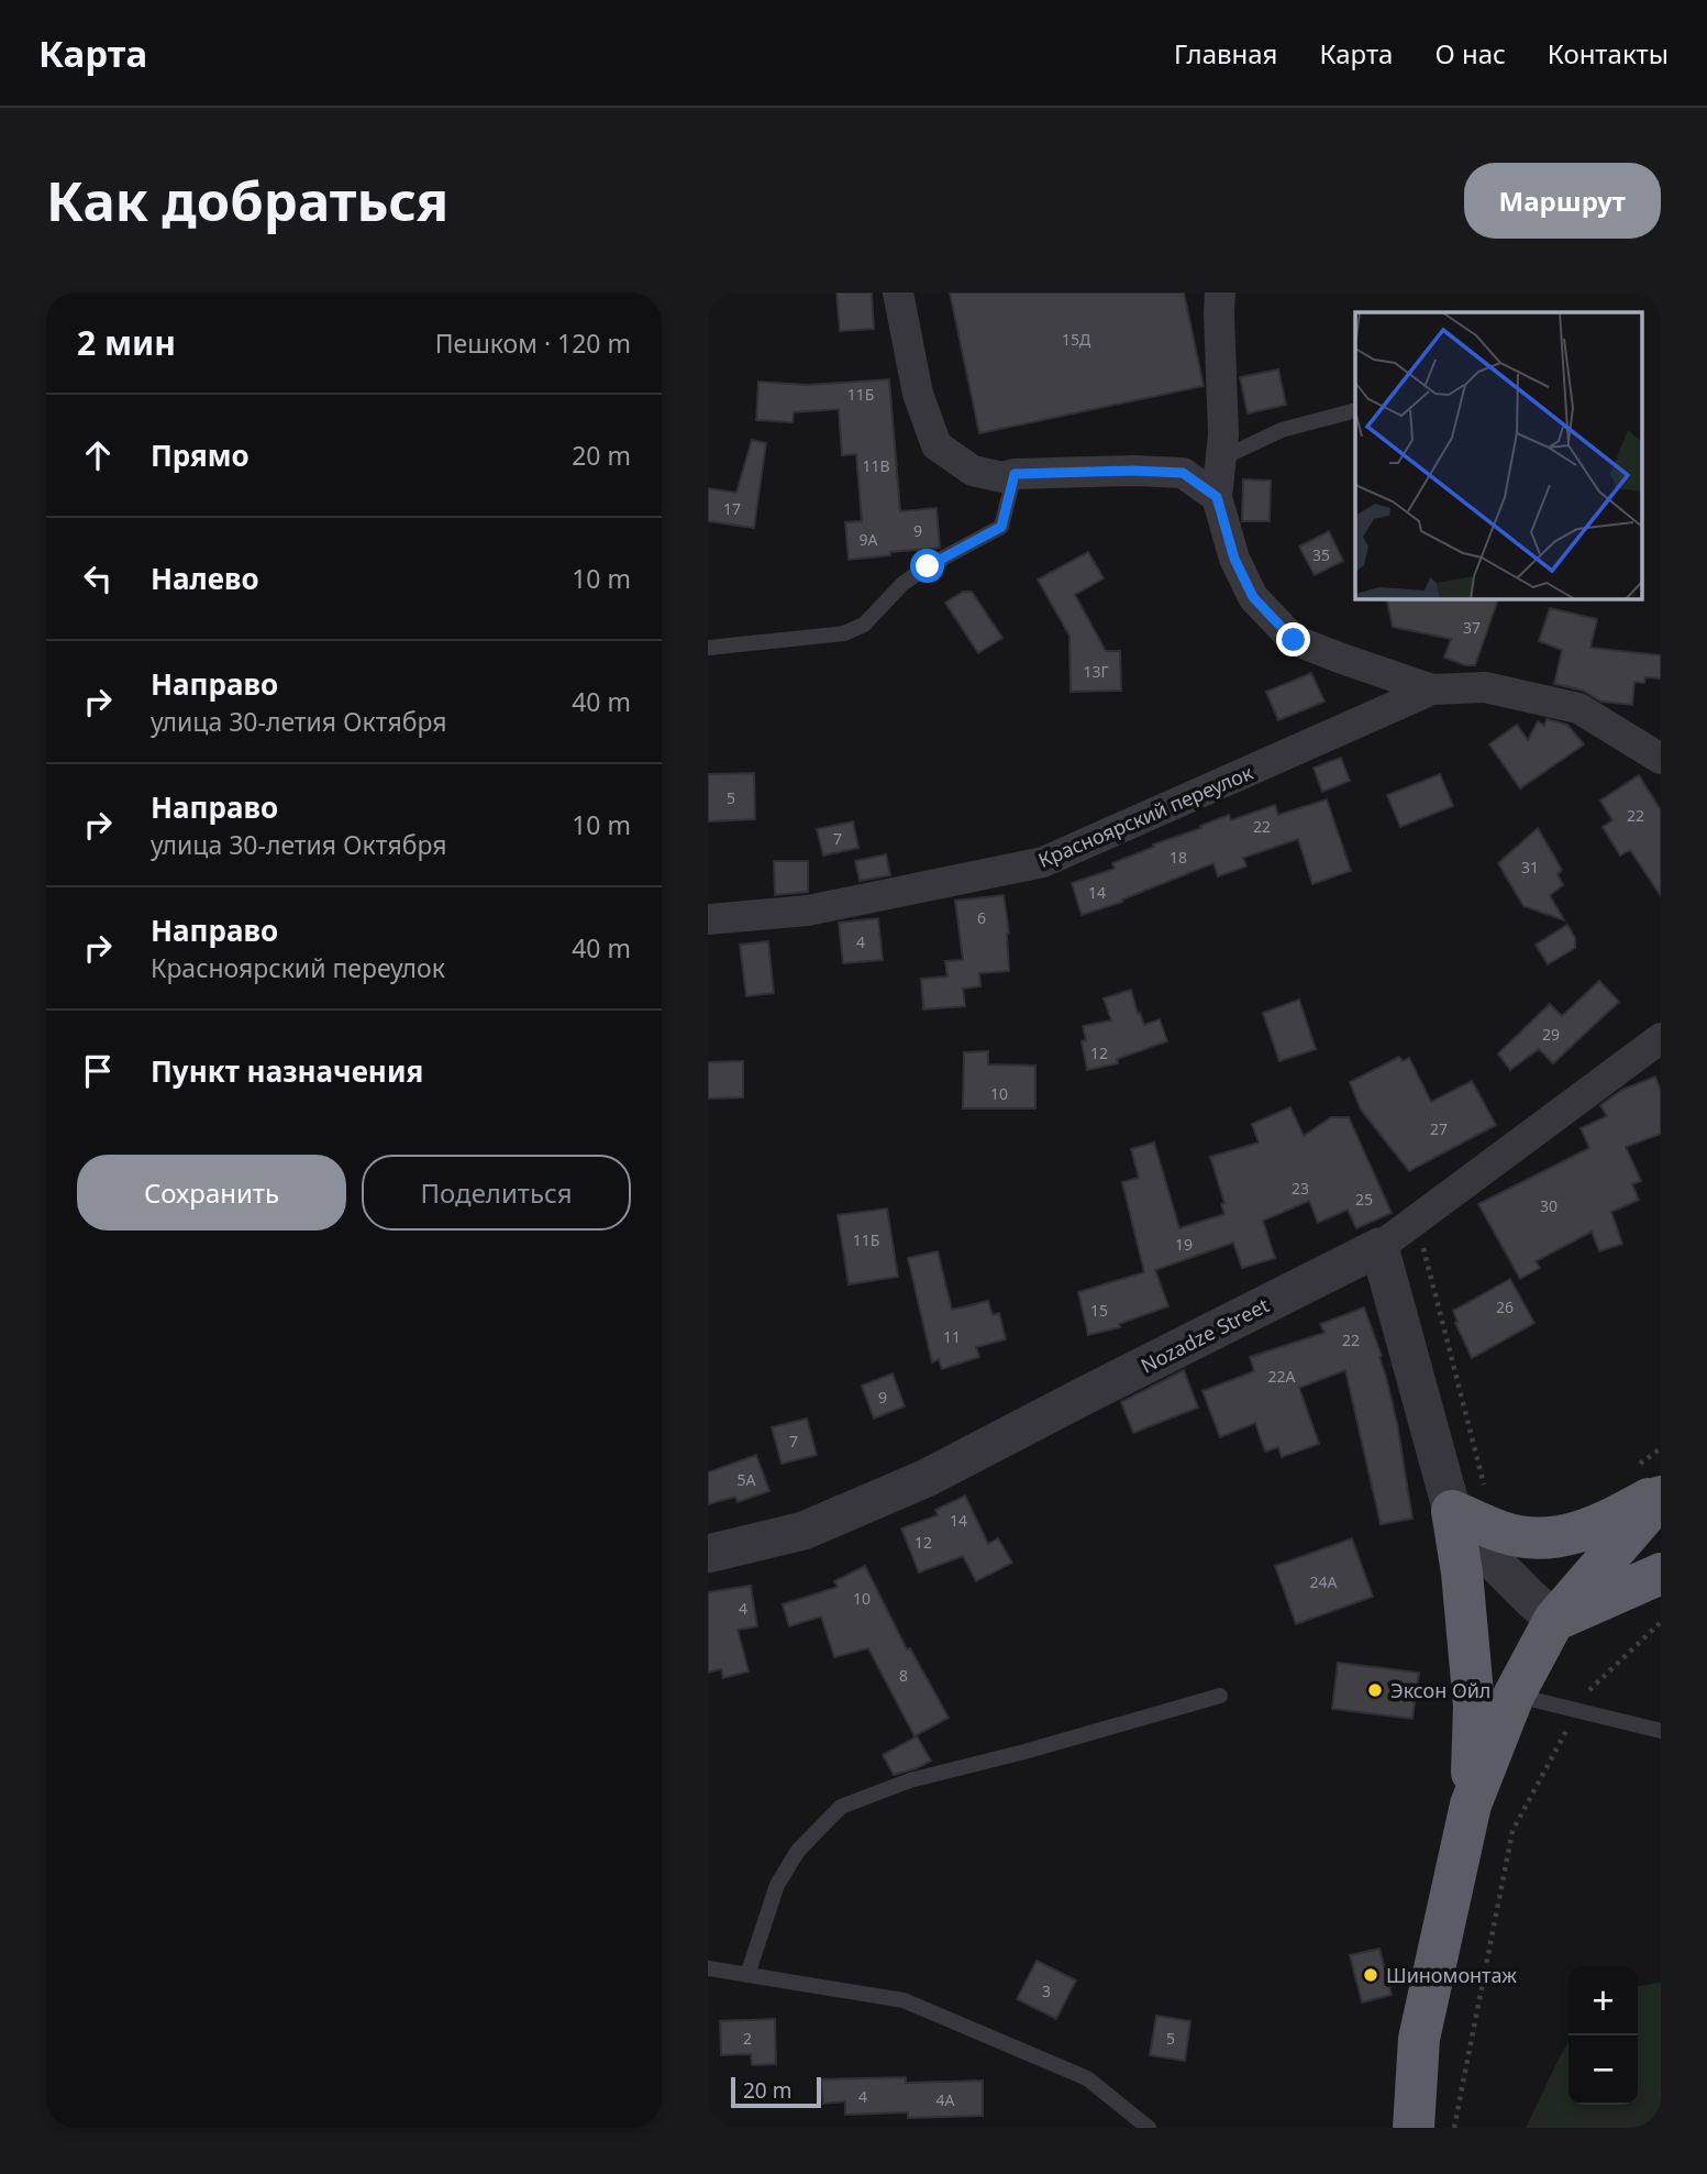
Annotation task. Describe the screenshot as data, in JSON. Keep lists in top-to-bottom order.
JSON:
{
  "streets": {
    "street": ["Красноярский переулок", "Nozadze Street"]
  },
  "places": ["Эксон Ойл", "Шиномонтаж"],
  "house_numbers": [
    "15Д",
    "11Б",
    "11В",
    "17",
    "9",
    "9А",
    "35",
    "37",
    "13Г",
    "5",
    "22",
    "22",
    "7",
    "18",
    "31",
    "14",
    "6",
    "4",
    "29",
    "12",
    "10",
    "27",
    "23",
    "25",
    "30",
    "11Б",
    "19",
    "26",
    "15",
    "11",
    "22",
    "22А",
    "9",
    "7",
    "5А",
    "14",
    "12",
    "24А",
    "10",
    "4",
    "8",
    "3",
    "2",
    "5",
    "4",
    "4А"
  ],
  "scale_bar": "20 m",
  "page": {
    "header": "Карта",
    "nav": [
      "Главная",
      "Карта",
      "О нас",
      "Контакты"
    ],
    "buttons": [
      "Маршрут",
      ["Сохранить", "Поделиться"]
    ],
    "title": "Как добраться",
    "heading": ["2 мин", "Пешком · 120 m"],
    "list": [
      ["Прямо", "20 m"],
      ["Налево", "10 m"],
      ["Направо", "улица 30-летия Октября", "40 m"],
      ["Направо", "улица 30-летия Октября", "10 m"],
      ["Направо", "Красноярский переулок", "40 m"],
      "Пункт назначения"
    ],
    "map_buttons": ["+", "−"],
    "scale": "20 m"
  }
}
